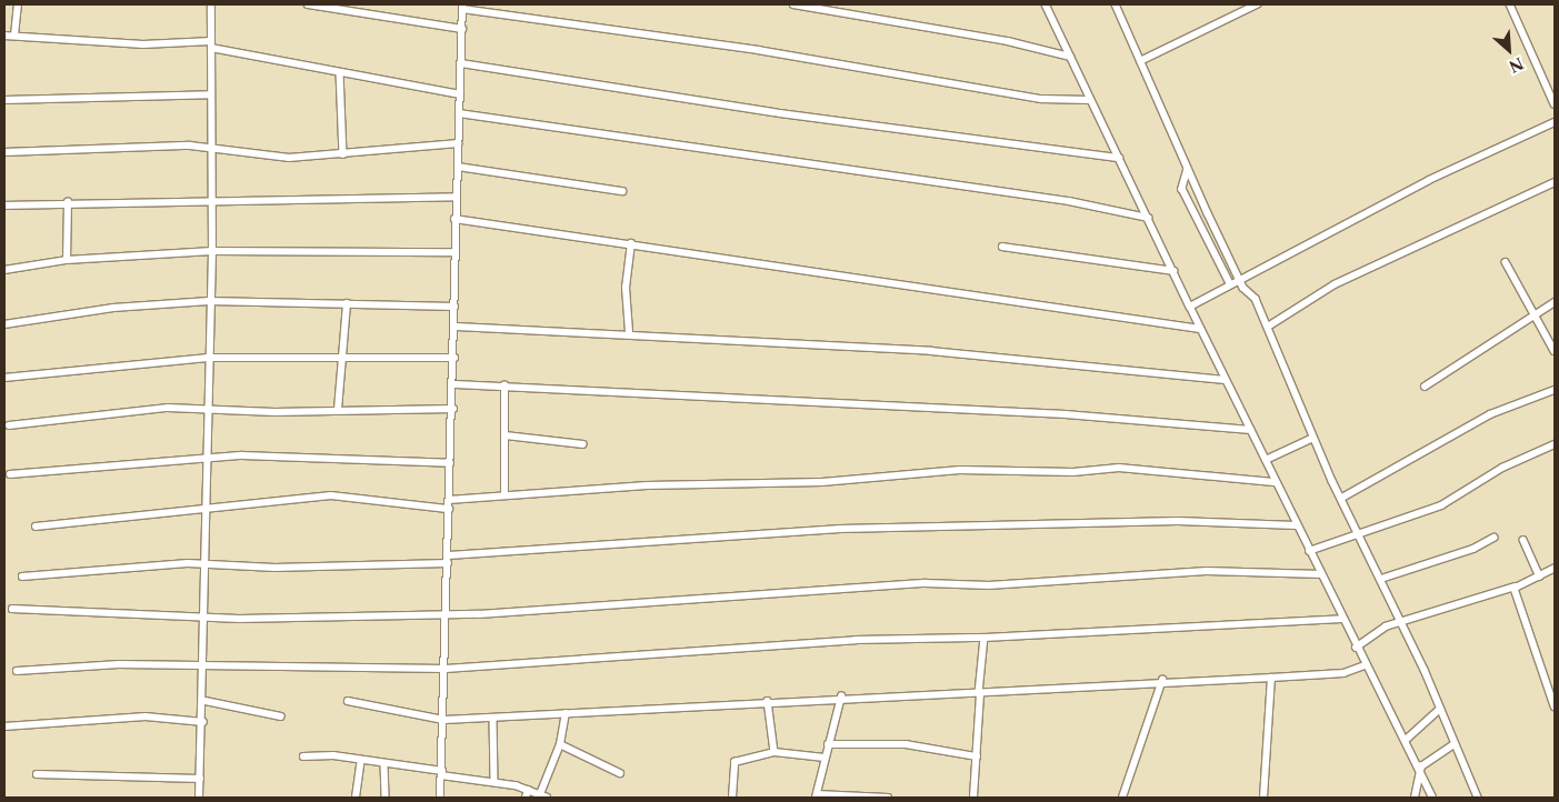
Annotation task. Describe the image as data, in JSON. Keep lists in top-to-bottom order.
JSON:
{
  "north": "bottom right"
}
